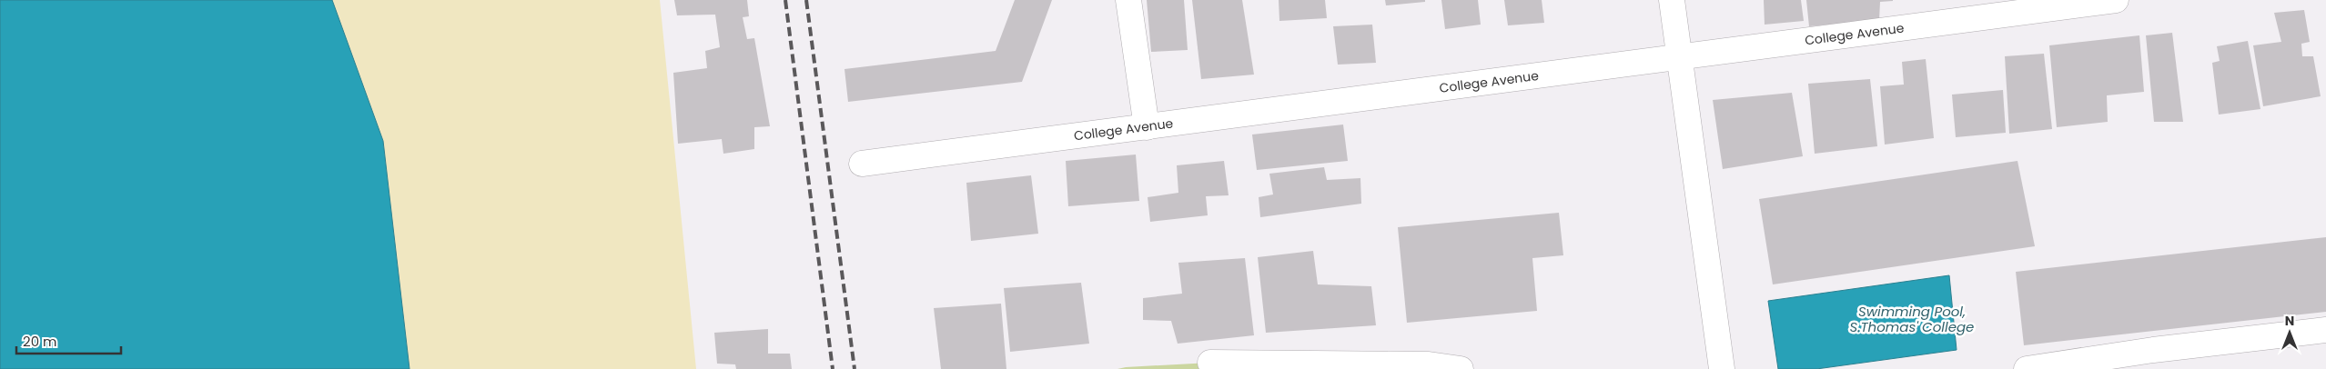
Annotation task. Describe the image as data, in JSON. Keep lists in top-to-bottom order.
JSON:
{
  "streets": {
    "street": ["College Avenue"]
  },
  "water": ["Swimming Pool, S.Thomas' College"],
  "scale_bar": "20 m",
  "north": "top"
}
